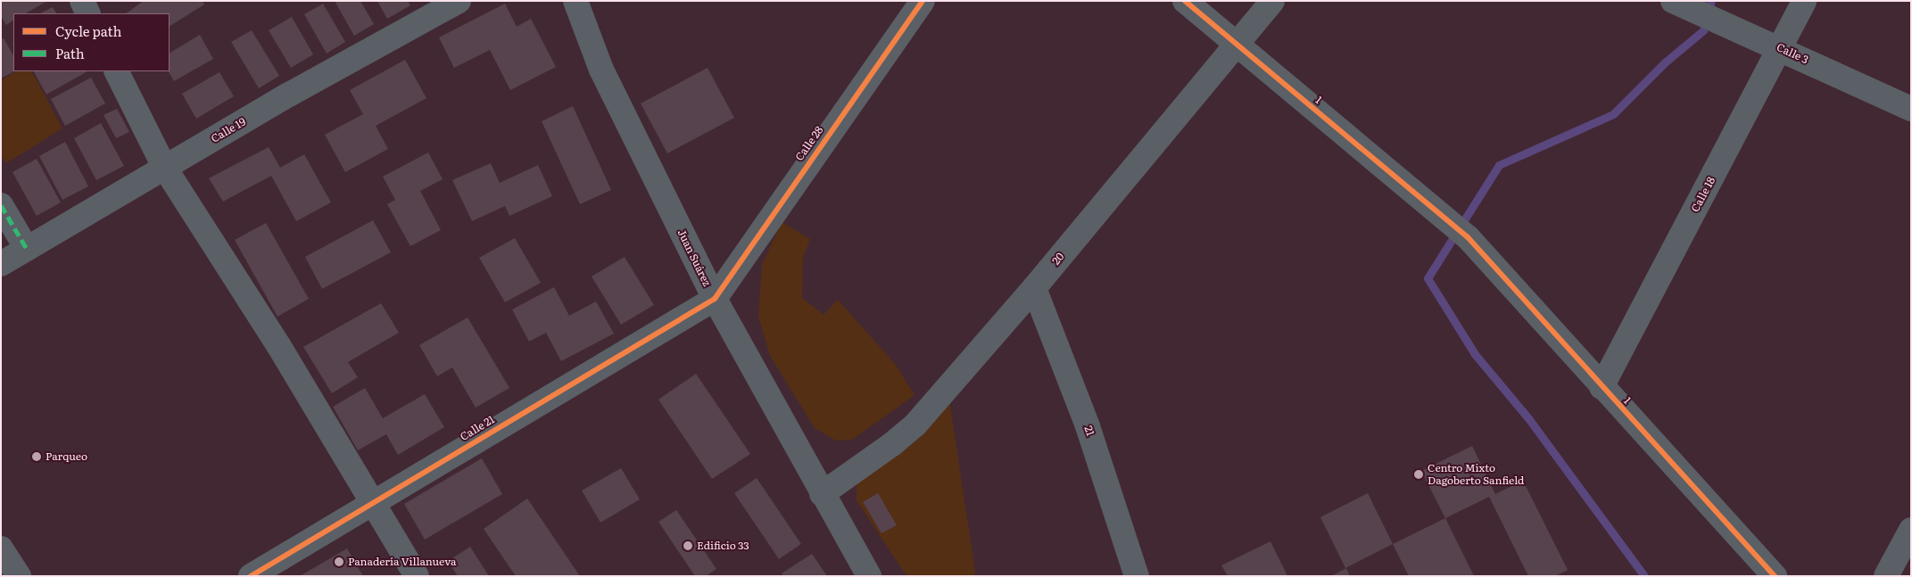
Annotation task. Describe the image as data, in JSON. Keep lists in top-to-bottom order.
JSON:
{
  "streets": {
    "street": [
      "Calle 3",
      "1",
      "Calle 19",
      "Calle 28",
      "Calle 18",
      "Juan Suárez",
      "20",
      "Calle 21",
      "21"
    ]
  },
  "crossings": [
    ["Calle 3", "Calle 18"],
    ["1", "Calle 18"],
    ["1", "20"],
    ["Calle 28", "Juan Suárez"],
    ["Calle 28", "Calle 21"],
    ["Juan Suárez", "20"],
    ["Juan Suárez", "Calle 21"],
    ["20", "21"]
  ],
  "places": [
    "Parqueo",
    "Centro Mixto Dagoberto Sanfield",
    "Edificio 33",
    "Panadería Villanueva"
  ],
  "legend": ["Cycle path", "Path"]
}
